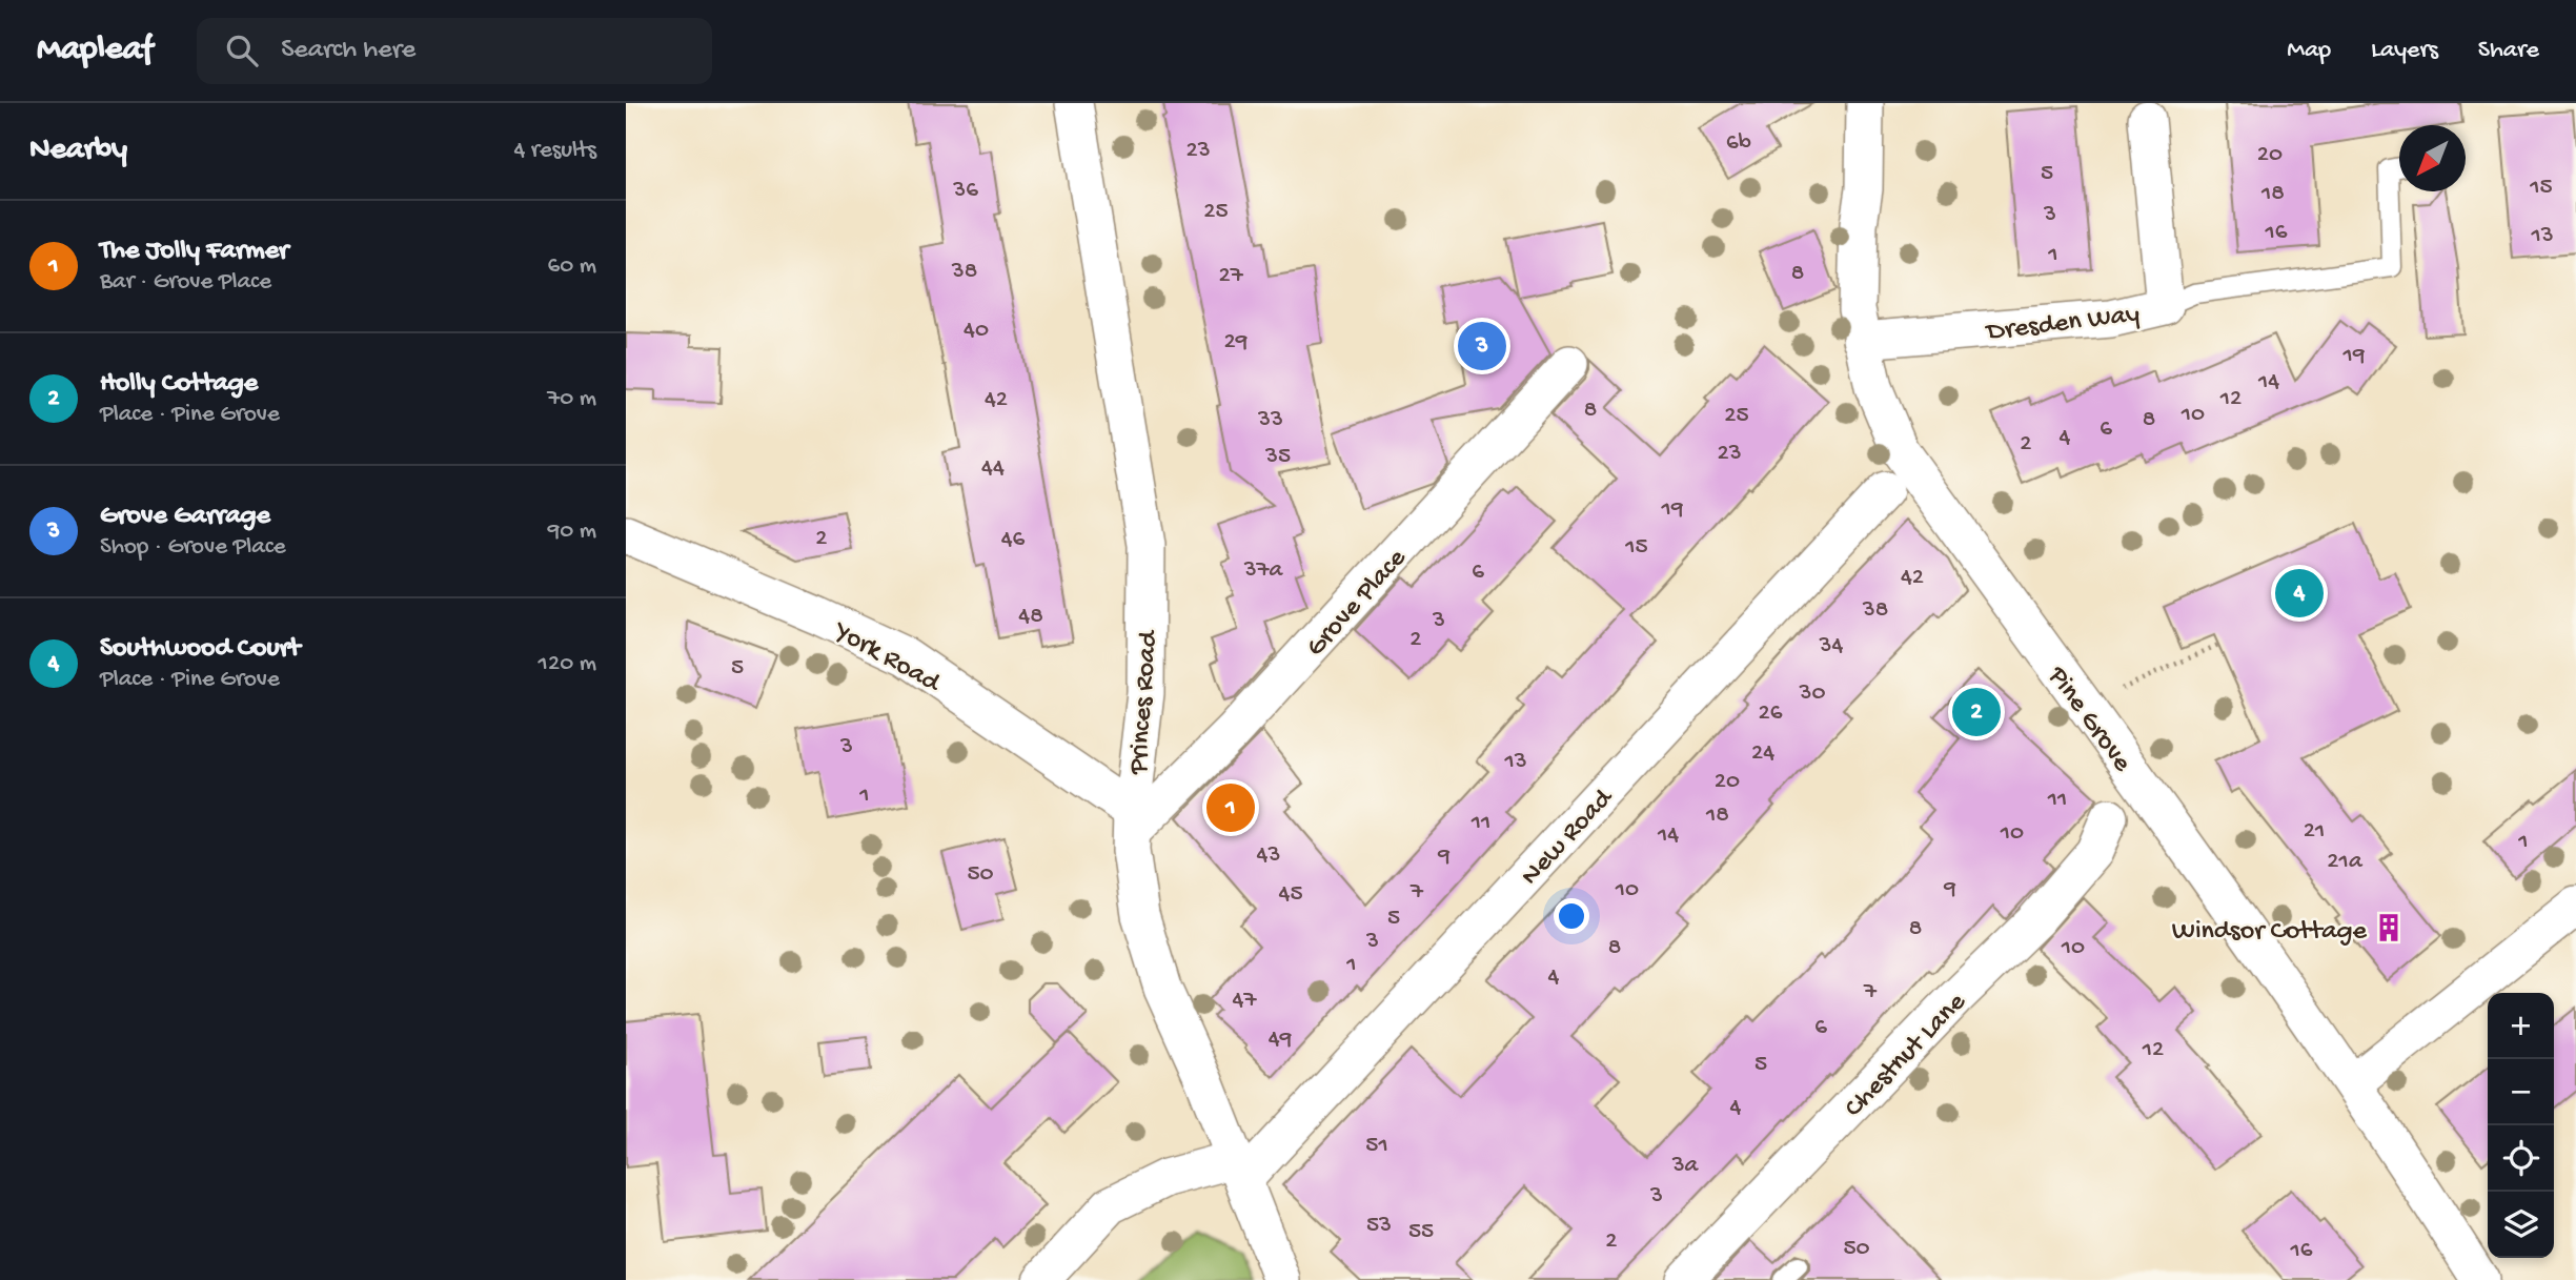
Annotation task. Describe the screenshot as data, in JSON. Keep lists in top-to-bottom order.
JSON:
{
  "streets": {
    "street": [
      "Dresden Way",
      "Grove Place",
      "York Road",
      "Princes Road",
      "Pine Grove",
      "New Road",
      "Chestnut Lane"
    ]
  },
  "crossings": [
    ["Dresden Way", "Pine Grove"],
    ["Grove Place", "York Road"],
    ["Grove Place", "Princes Road"],
    ["York Road", "Princes Road"],
    ["Princes Road", "New Road"]
  ],
  "places": {
    "building": ["Windsor Cottage"]
  },
  "house_numbers": [
    "6b",
    "23",
    "20",
    "5",
    "15",
    "36",
    "18",
    "25",
    "3",
    "16",
    "13",
    "1",
    "38",
    "8",
    "27",
    "40",
    "29",
    "19",
    "14",
    "12",
    "42",
    "8",
    "10",
    "25",
    "33",
    "8",
    "6",
    "4",
    "2",
    "23",
    "35",
    "44",
    "19",
    "2",
    "46",
    "15",
    "37a",
    "6",
    "42",
    "38",
    "48",
    "3",
    "2",
    "34",
    "5",
    "30",
    "26",
    "3",
    "24",
    "13",
    "20",
    "1",
    "11",
    "18",
    "11",
    "21",
    "10",
    "14",
    "1",
    "43",
    "9",
    "21a",
    "50",
    "9",
    "10",
    "7",
    "45",
    "5",
    "8",
    "3",
    "8",
    "10",
    "1",
    "4",
    "7",
    "47",
    "6",
    "49",
    "12",
    "5",
    "4",
    "51",
    "3a",
    "3",
    "53",
    "55",
    "2",
    "50",
    "16"
  ],
  "north": "bottom left",
  "page": {
    "header": "Mapleaf",
    "search": "Search here",
    "nav": ["Map", "Layers", "Share"],
    "heading": ["Nearby", "4 results"],
    "list": [
      {
        "mark": "1",
        "name": "The Jolly Farmer",
        "note": "Bar · Grove Place",
        "value": "60 m"
      },
      {
        "mark": "2",
        "name": "Holly Cottage",
        "note": "Place · Pine Grove",
        "value": "70 m"
      },
      {
        "mark": "3",
        "name": "Grove Garrage",
        "note": "Shop · Grove Place",
        "value": "90 m"
      },
      {
        "mark": "4",
        "name": "Southwood Court",
        "note": "Place · Pine Grove",
        "value": "120 m"
      }
    ],
    "pins": [
      "3",
      "4",
      "2",
      "1"
    ],
    "map_buttons": ["+", "−"]
  }
}
